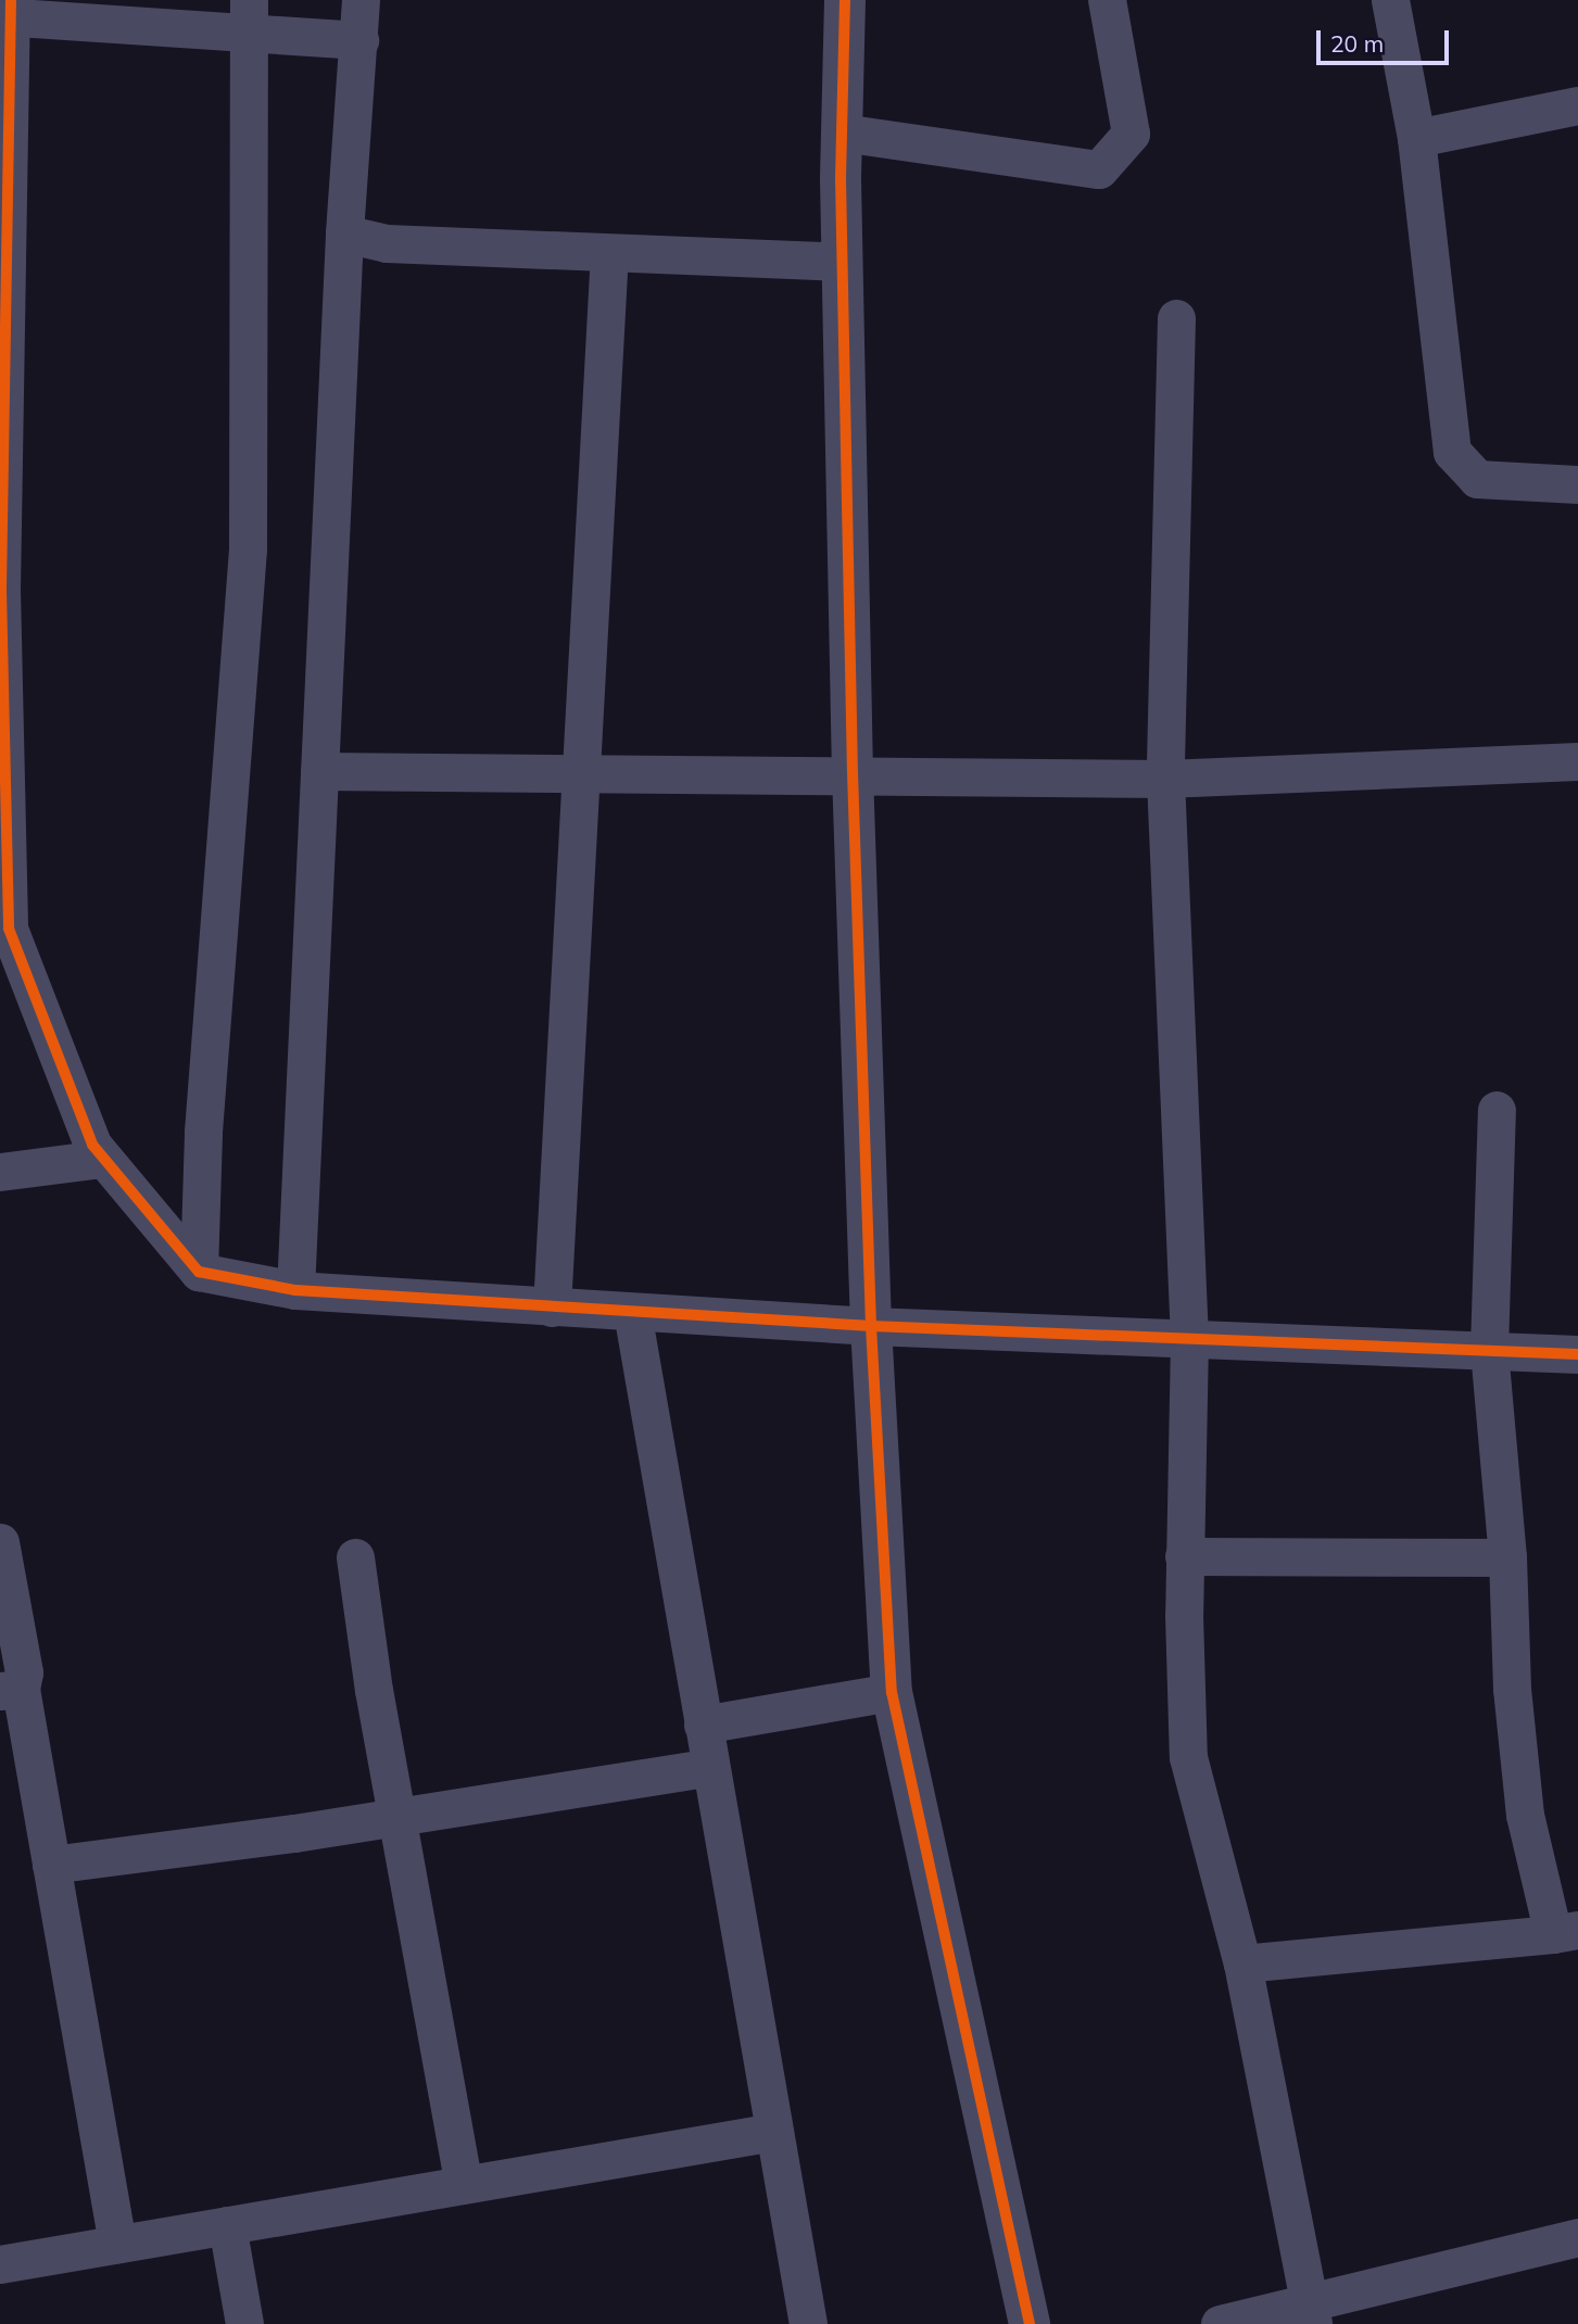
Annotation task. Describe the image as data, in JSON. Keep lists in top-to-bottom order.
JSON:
{
  "scale_bar": "20 m"
}
